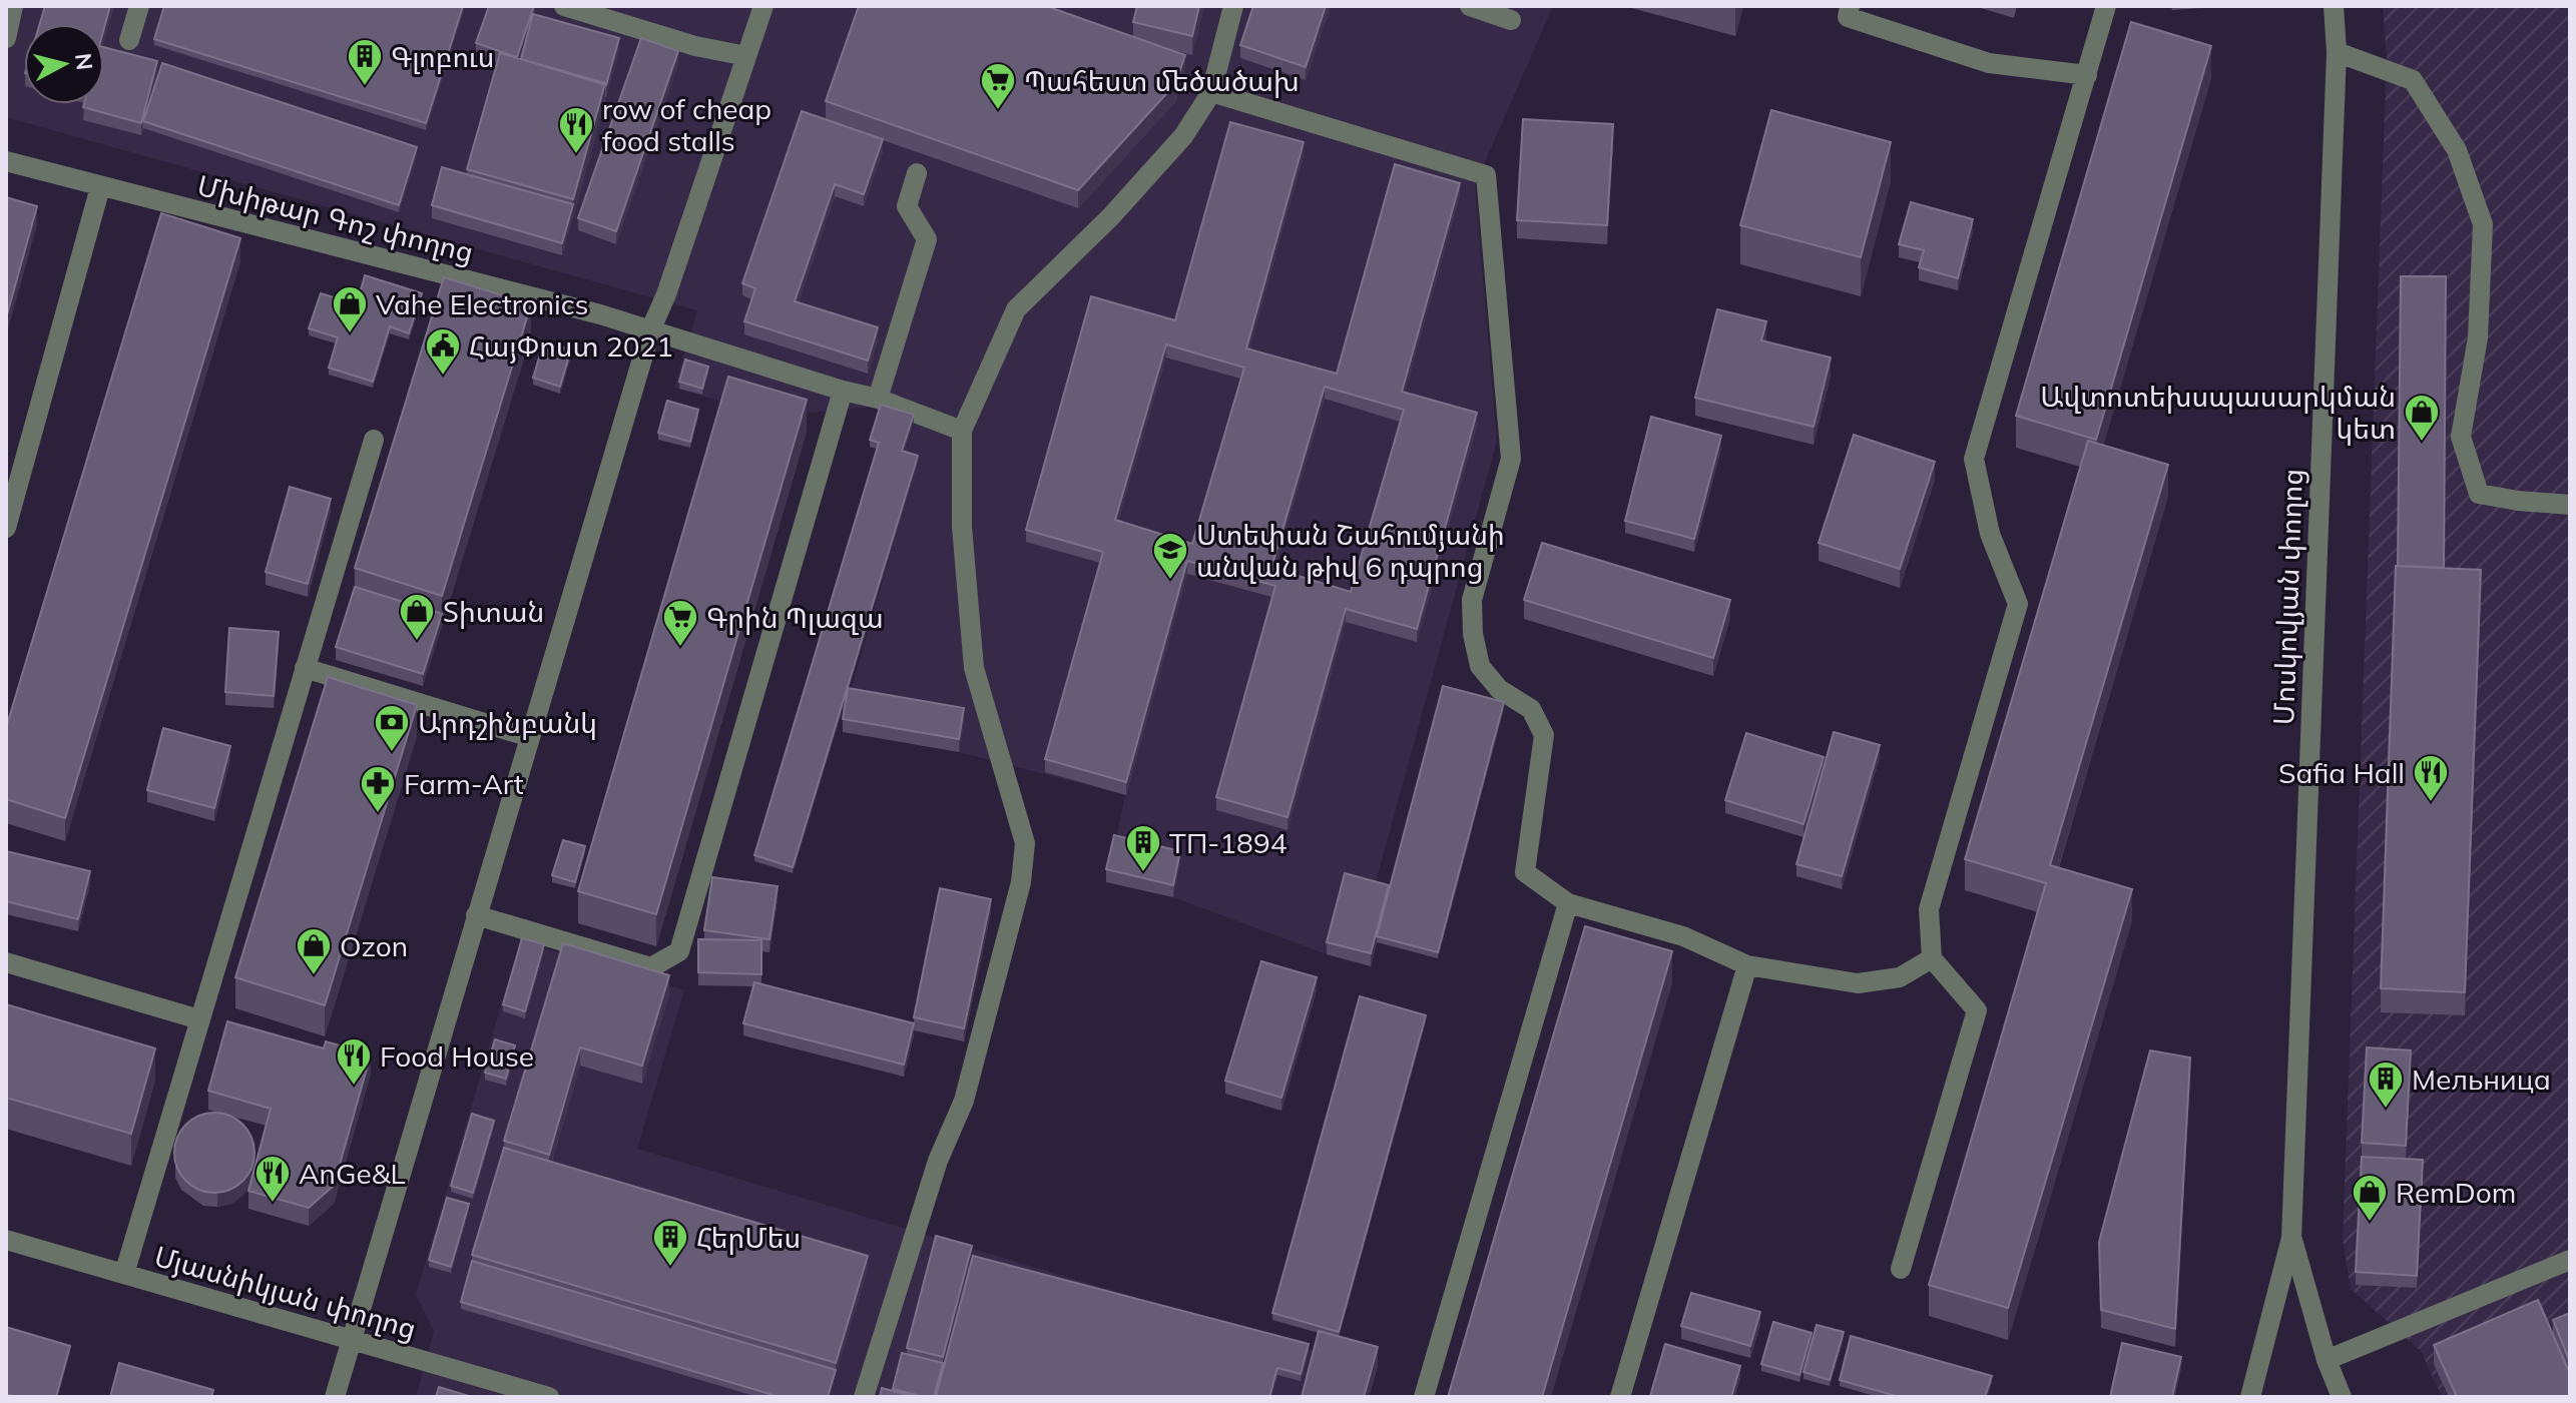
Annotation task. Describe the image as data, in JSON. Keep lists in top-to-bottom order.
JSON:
{
  "streets": {
    "street": ["Մխիթար Գոշ փողոց", "Մոսկովյան փողոց", "Մյասնիկյան փողոց"]
  },
  "places": {
    "building": [
      "Գլոբուս",
      "ТП-1894",
      "Мельница",
      "ՀերՄես"
    ],
    "supermarket": ["Պահեստ մեծածախ", "Գրին Պլազա"],
    "restaurant": [
      "row of cheap food stalls",
      "Safia Hall",
      "Food House",
      "AnGe&L"
    ],
    "shop": [
      "Vahe Electronics",
      "Ավտոտեխսպասարկման կետ",
      "Տիտան",
      "Ozon",
      "RemDom"
    ],
    "public building": ["ՀայՓոստ 2021"],
    "school or university": ["Ստեփան Շահումյանի անվան թիվ 6 դպրոց"],
    "bank": ["Արդշինբանկ"],
    "pharmacy": ["Farm-Art"]
  },
  "north": "right"
}
